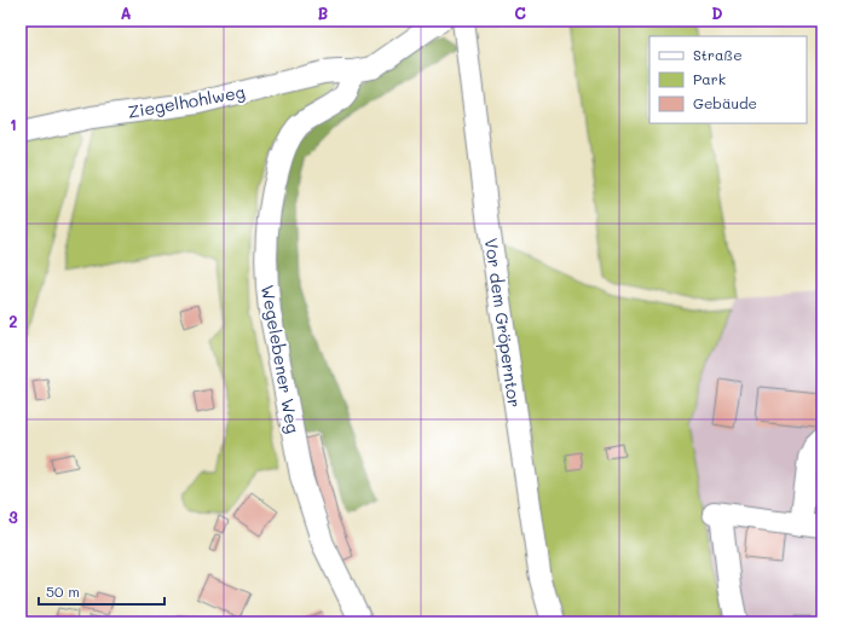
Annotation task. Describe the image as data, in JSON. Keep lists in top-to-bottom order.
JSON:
{
  "streets": {
    "street": ["Ziegelhohlweg", "Vor dem Gröperntor", "Wegelebener Weg"]
  },
  "crossings": [
    ["Ziegelhohlweg", "Wegelebener Weg"]
  ],
  "legend": ["Straße", "Park", "Gebäude"],
  "scale_bar": "50 m",
  "grid": {
    "columns": [
      "A",
      "B",
      "C",
      "D"
    ],
    "rows": ["1", "2", "3"]
  }
}
